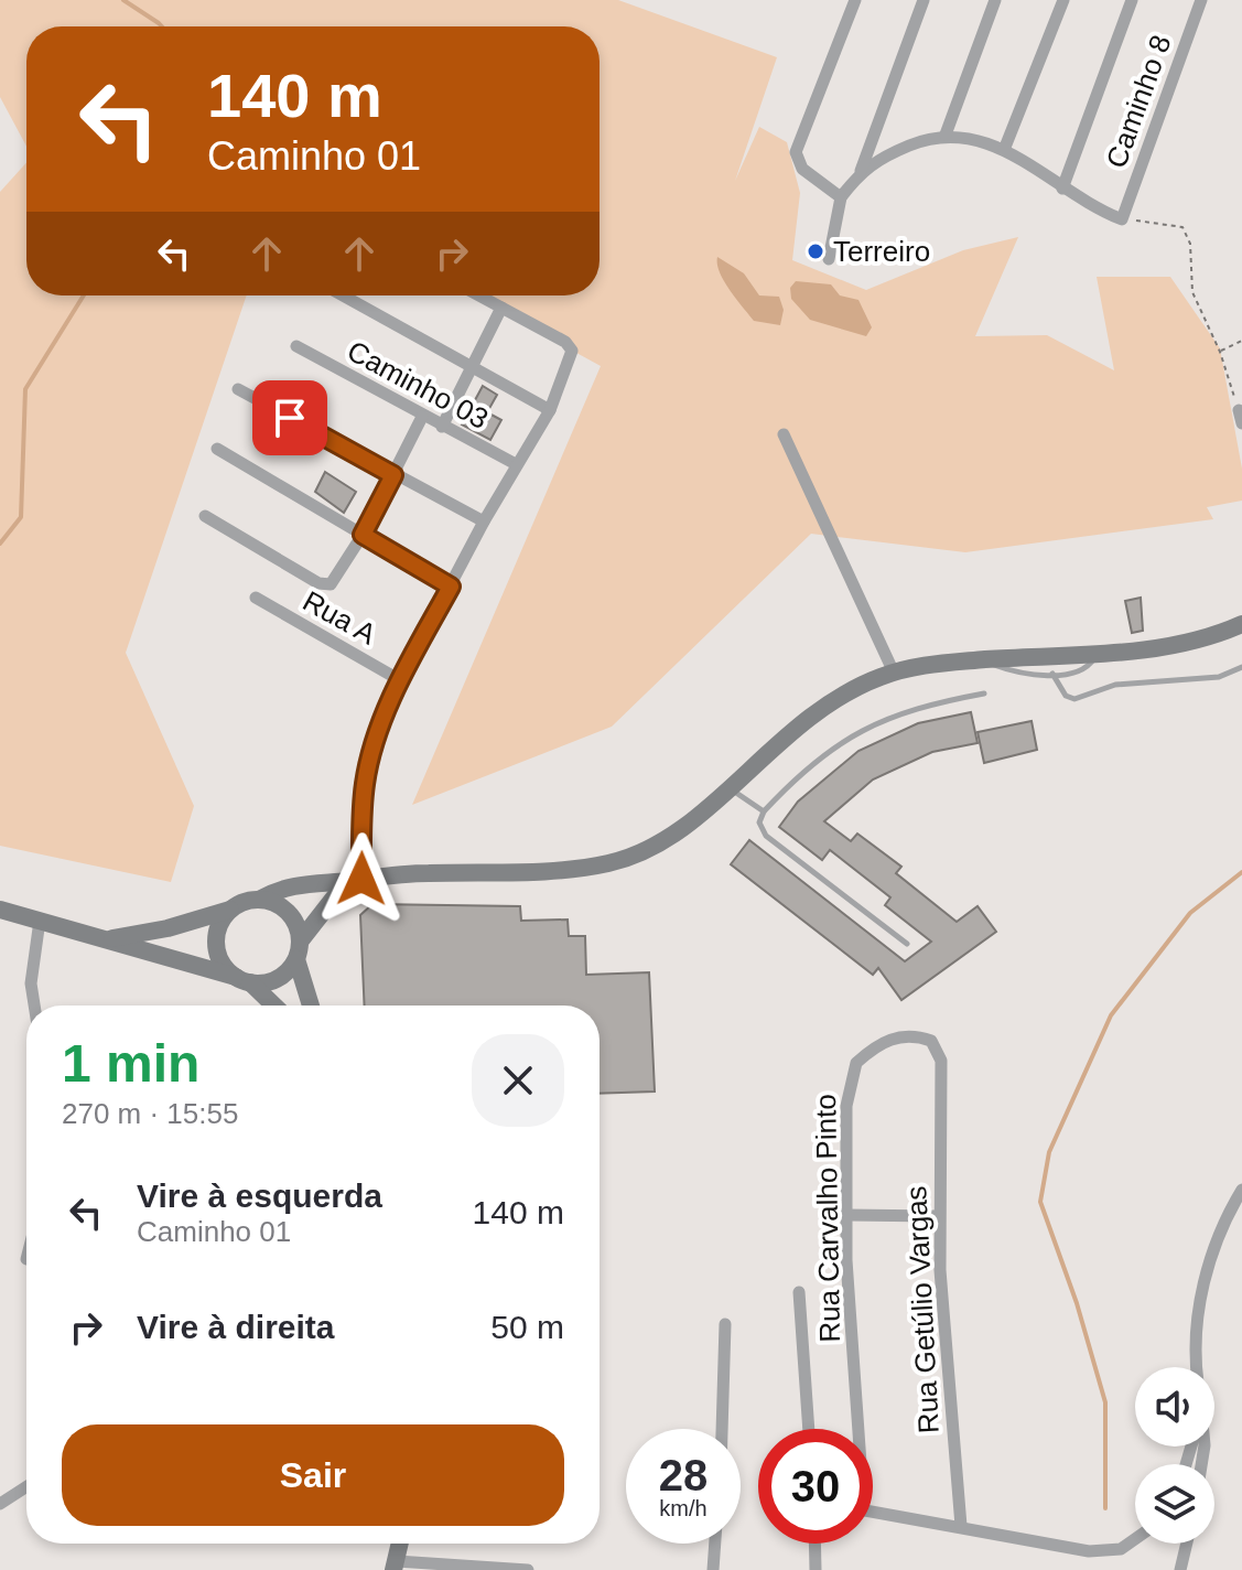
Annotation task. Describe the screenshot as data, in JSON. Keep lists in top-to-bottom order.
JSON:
{
  "streets": {
    "street": [
      "Caminho 8",
      "Caminho 03",
      "Rua A",
      "Rua Carvalho Pinto",
      "Rua Getúlio Vargas"
    ]
  },
  "crossings": [
    ["Rua Carvalho Pinto", "Rua Getúlio Vargas"]
  ],
  "places": ["Terreiro"],
  "page": {
    "turn": ["140 m", "Caminho 01"],
    "heading": ["1 min", "270 m · 15:55"],
    "list": [
      {
        "name": "Vire à esquerda",
        "note": "Caminho 01",
        "value": "140 m"
      },
      {
        "name": "Vire à direita",
        "value": "50 m"
      }
    ],
    "buttons": "Sair",
    "speed": "28 km/h",
    "limit": "30"
  }
}
